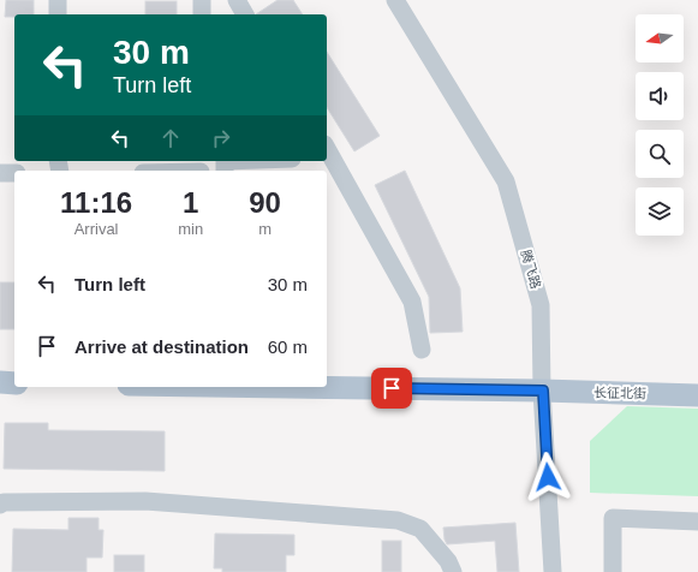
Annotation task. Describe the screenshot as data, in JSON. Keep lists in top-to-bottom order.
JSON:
{
  "streets": {
    "main road": ["长征北街"],
    "street": ["腾飞路"]
  },
  "crossings": [
    ["腾飞路", "长征北街"]
  ],
  "north": "left",
  "page": {
    "turn": ["30 m", "Turn left"],
    "eta": [
      "11:16",
      "Arrival",
      "1",
      "min",
      "90",
      "m"
    ],
    "list": [
      {
        "name": "Turn left",
        "value": "30 m"
      },
      {
        "name": "Arrive at destination",
        "value": "60 m"
      }
    ]
  }
}
